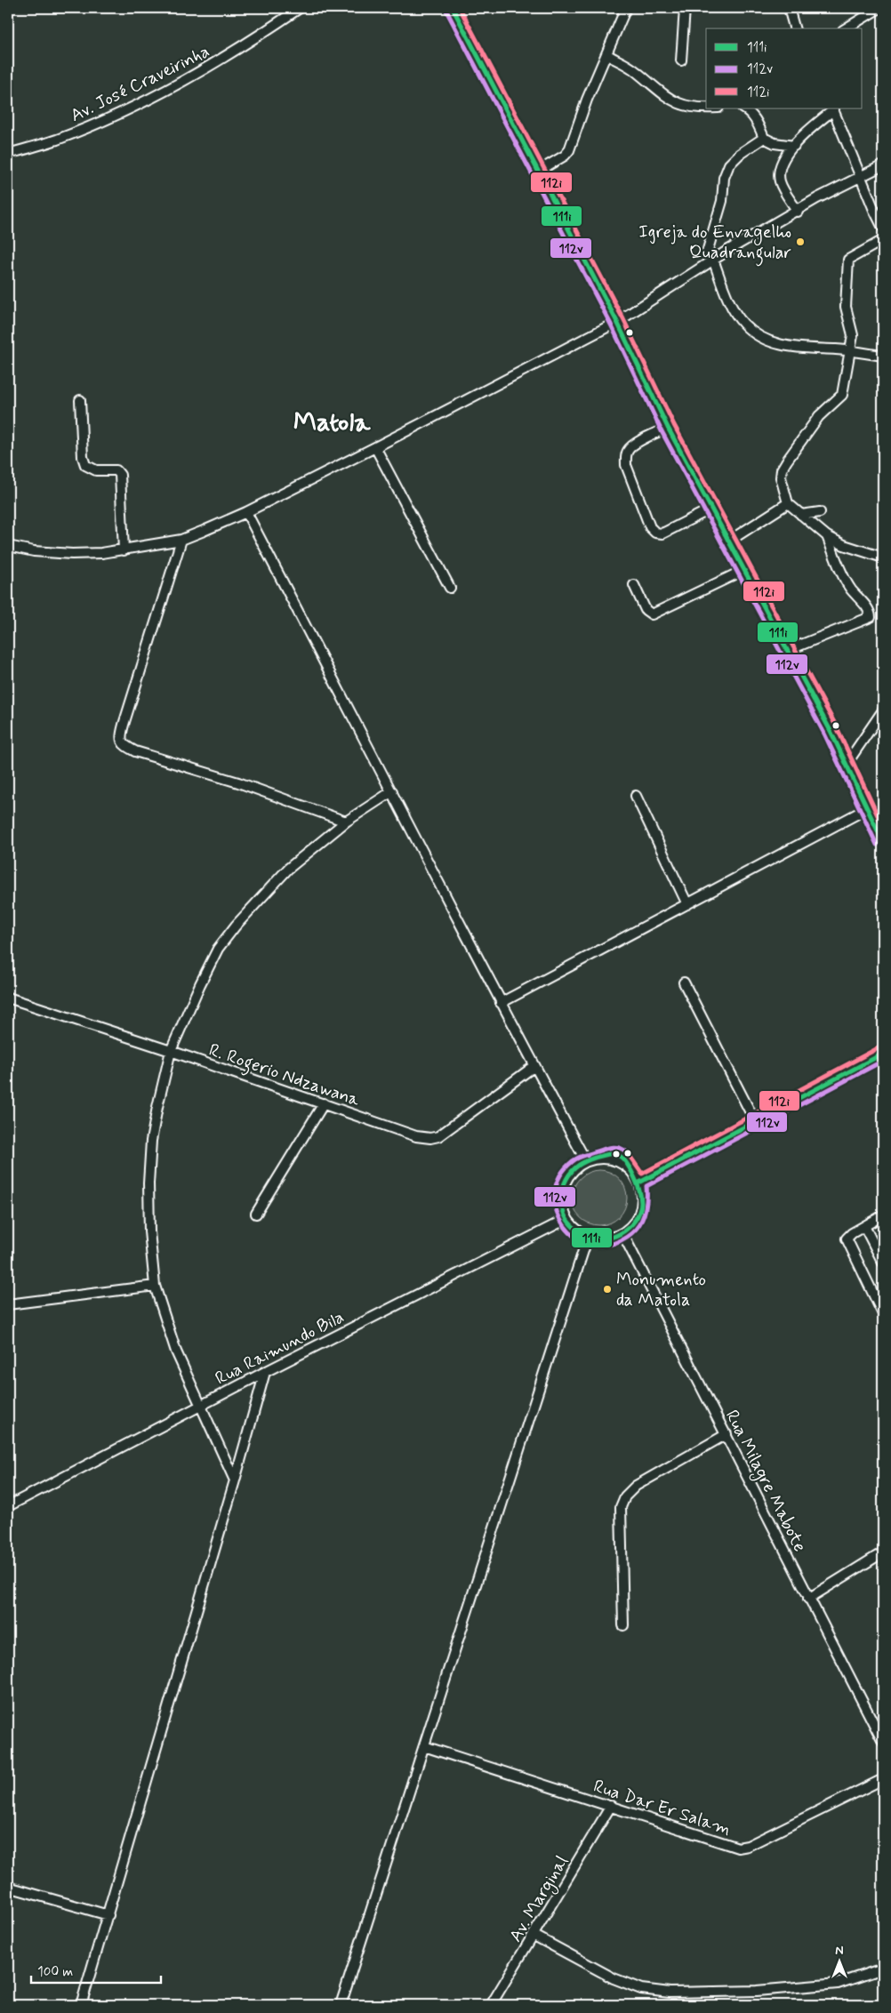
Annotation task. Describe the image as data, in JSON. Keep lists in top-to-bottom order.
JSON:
{
  "streets": {
    "street": [
      "Av. José Craveirinha",
      "R. Rogerio Ndzawana",
      "Rua Raimundo Bila",
      "Rua Milagre Mabote",
      "Rua Dar Er Salam",
      "Av. Marginal"
    ]
  },
  "crossings": [
    ["Rua Raimundo Bila", "Rua Milagre Mabote"],
    ["Rua Dar Er Salam", "Av. Marginal"]
  ],
  "districts": ["Matola"],
  "places": ["Igreja do Envagelho Quadrangular", "Monumento da Matola"],
  "lines": ["transit line 111i", "transit line 112i", "transit line 112v"],
  "legend": ["111i", "112v", "112i"],
  "scale_bar": "100 m",
  "north": "top"
}
